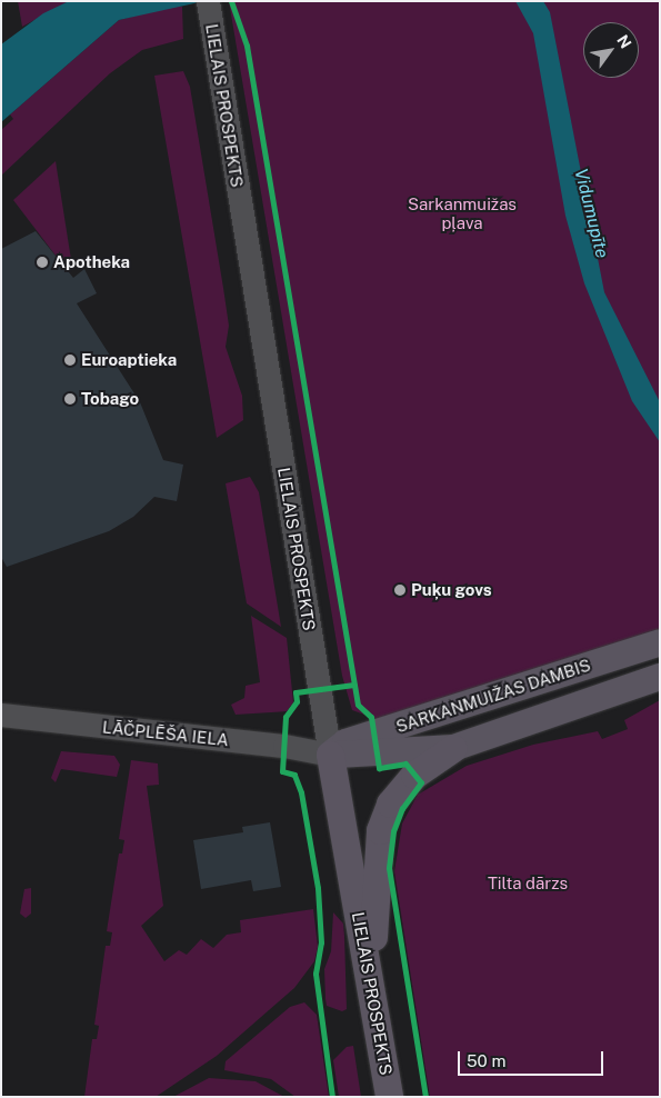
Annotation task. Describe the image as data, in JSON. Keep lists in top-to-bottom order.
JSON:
{
  "streets": {
    "highway": ["LIELAIS PROSPEKTS"],
    "main road": ["SARKANMUIŽAS DAMBIS", "LĀČPLĒŠA IELA"]
  },
  "crossings": [
    ["LIELAIS PROSPEKTS", "SARKANMUIŽAS DAMBIS"],
    ["LIELAIS PROSPEKTS", "LĀČPLĒŠA IELA"],
    ["SARKANMUIŽAS DAMBIS", "LĀČPLĒŠA IELA"]
  ],
  "water": ["Vidumupīte"],
  "parks": ["Sarkanmuižas pļava", "Tilta dārzs"],
  "places": [
    "Apotheka",
    "Euroaptieka",
    "Tobago",
    "Puķu govs"
  ],
  "scale_bar": "50 m",
  "north": "top right"
}
